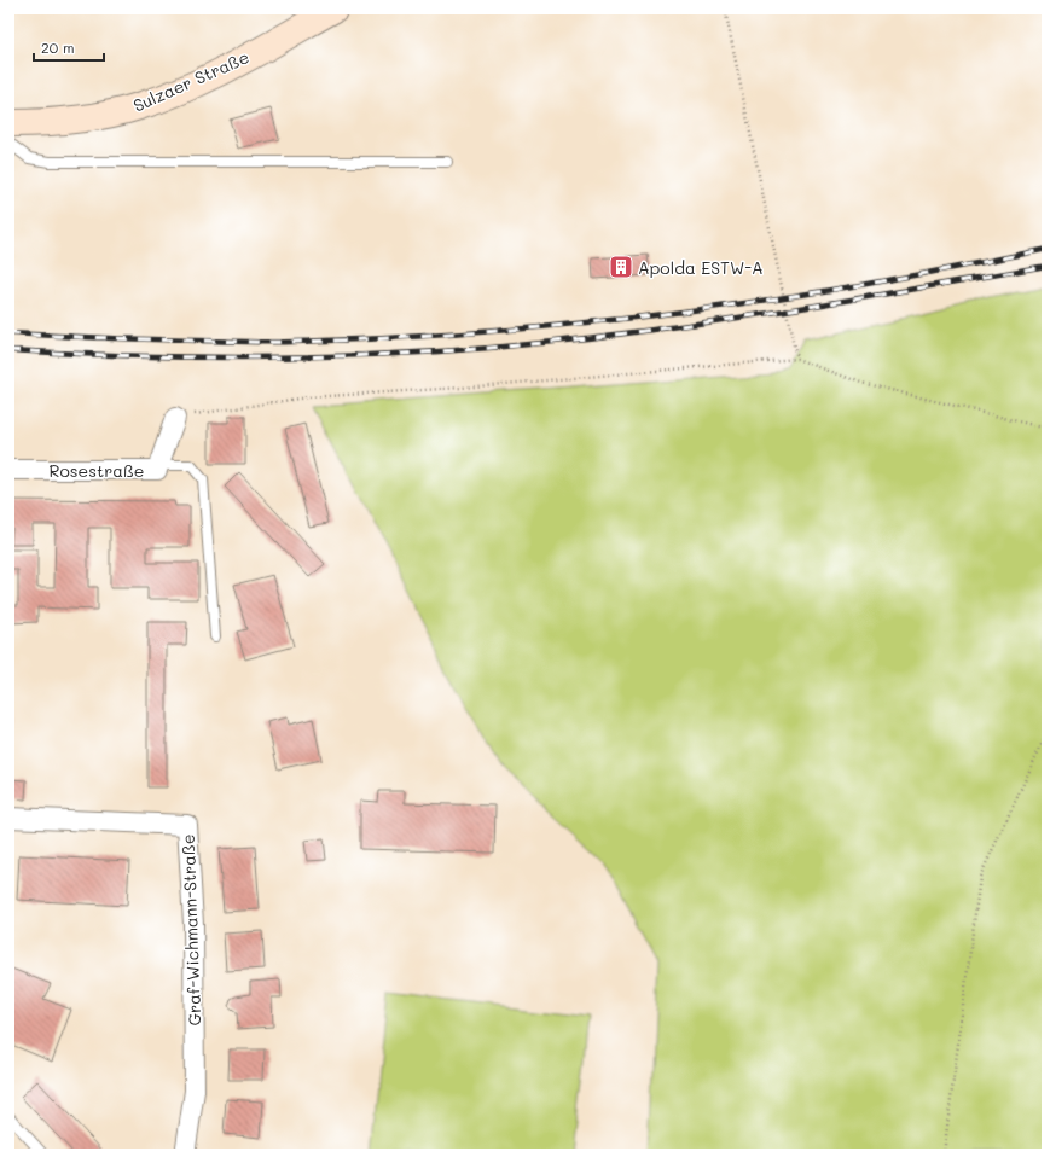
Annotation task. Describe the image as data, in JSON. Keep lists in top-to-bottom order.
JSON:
{
  "streets": {
    "main road": ["Sulzaer Straße"],
    "street": ["Rosestraße", "Graf-Wichmann-Straße"]
  },
  "places": {
    "building": ["Apolda ESTW-A"]
  },
  "scale_bar": "20 m"
}
